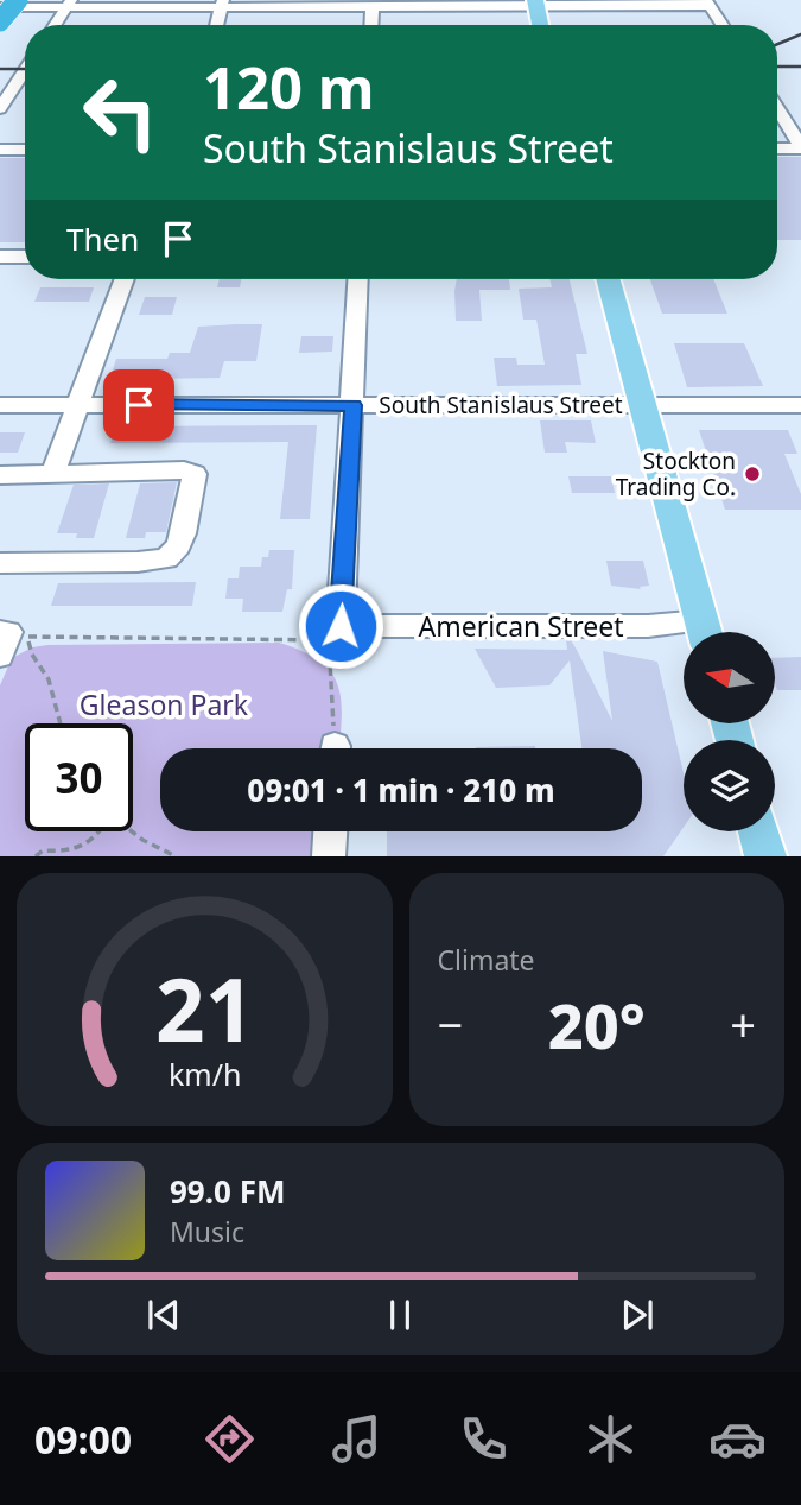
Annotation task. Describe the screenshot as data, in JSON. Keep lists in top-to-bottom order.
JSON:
{
  "streets": {
    "street": ["South Stanislaus Street", "American Street"]
  },
  "crossings": [
    ["South Stanislaus Street", "American Street"]
  ],
  "parks": ["Gleason Park"],
  "places": ["Stockton Trading Co."],
  "north": "left",
  "page": {
    "turn": ["120 m", "South Stanislaus Street"],
    "then": "Then",
    "limit": "30",
    "trip": "09:01 · 1 min · 210 m",
    "tile": "Climate",
    "heat": ["−", "20°", "+"],
    "song": ["99.0 FM", "Music"],
    "tabs": "09:00",
    "gauge": ["21", "km/h"]
  }
}
